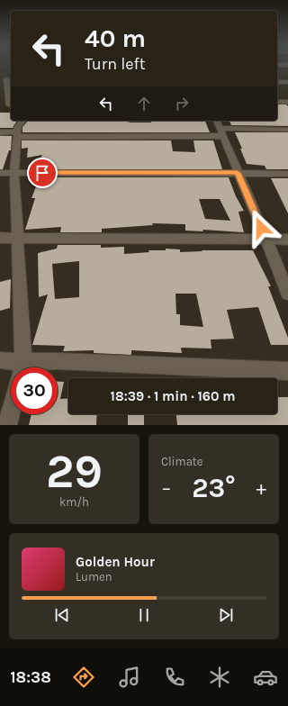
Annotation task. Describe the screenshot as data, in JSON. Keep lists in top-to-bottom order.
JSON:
{
  "page": {
    "turn": ["40 m", "Turn left"],
    "limit": "30",
    "trip": "18:39 · 1 min · 160 m",
    "tile": [
      ["29", "km/h"],
      "Climate"
    ],
    "heat": ["−", "23°", "+"],
    "song": ["Golden Hour", "Lumen"],
    "tabs": "18:38"
  }
}
